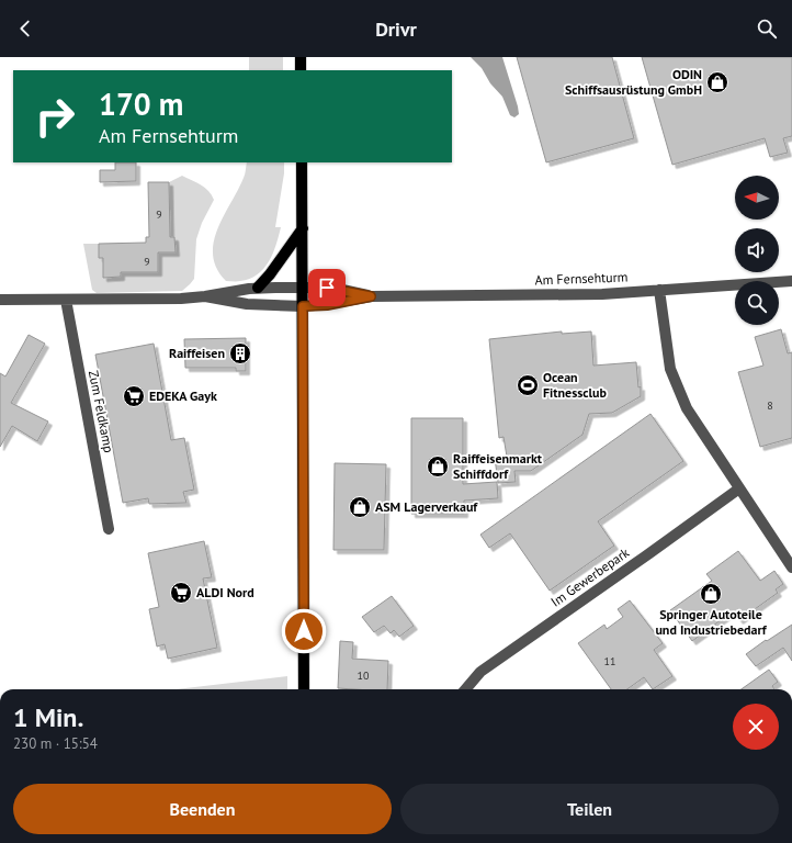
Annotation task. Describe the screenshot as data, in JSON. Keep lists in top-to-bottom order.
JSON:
{
  "streets": {
    "street": ["Am Fernsehturm", "Zum Feldkamp", "Im Gewerbepark"]
  },
  "places": {
    "shop": [
      "ODIN Schiffsausrüstung GmbH",
      "Raiffeisenmarkt Schiffdorf",
      "ASM Lagerverkauf",
      "Springer Autoteile und Industriebedarf"
    ],
    "building": ["Raiffeisen"],
    "sports": ["Ocean Fitnessclub"],
    "supermarket": ["EDEKA Gayk", "ALDI Nord"]
  },
  "house_numbers": [
    "9",
    "9",
    "8",
    "11",
    "10"
  ],
  "north": "left",
  "page": {
    "header": "Drivr",
    "turn": ["170 m", "Am Fernsehturm"],
    "heading": ["1 Min.", "230 m · 15:54"],
    "buttons": ["Beenden", "Teilen"]
  }
}
